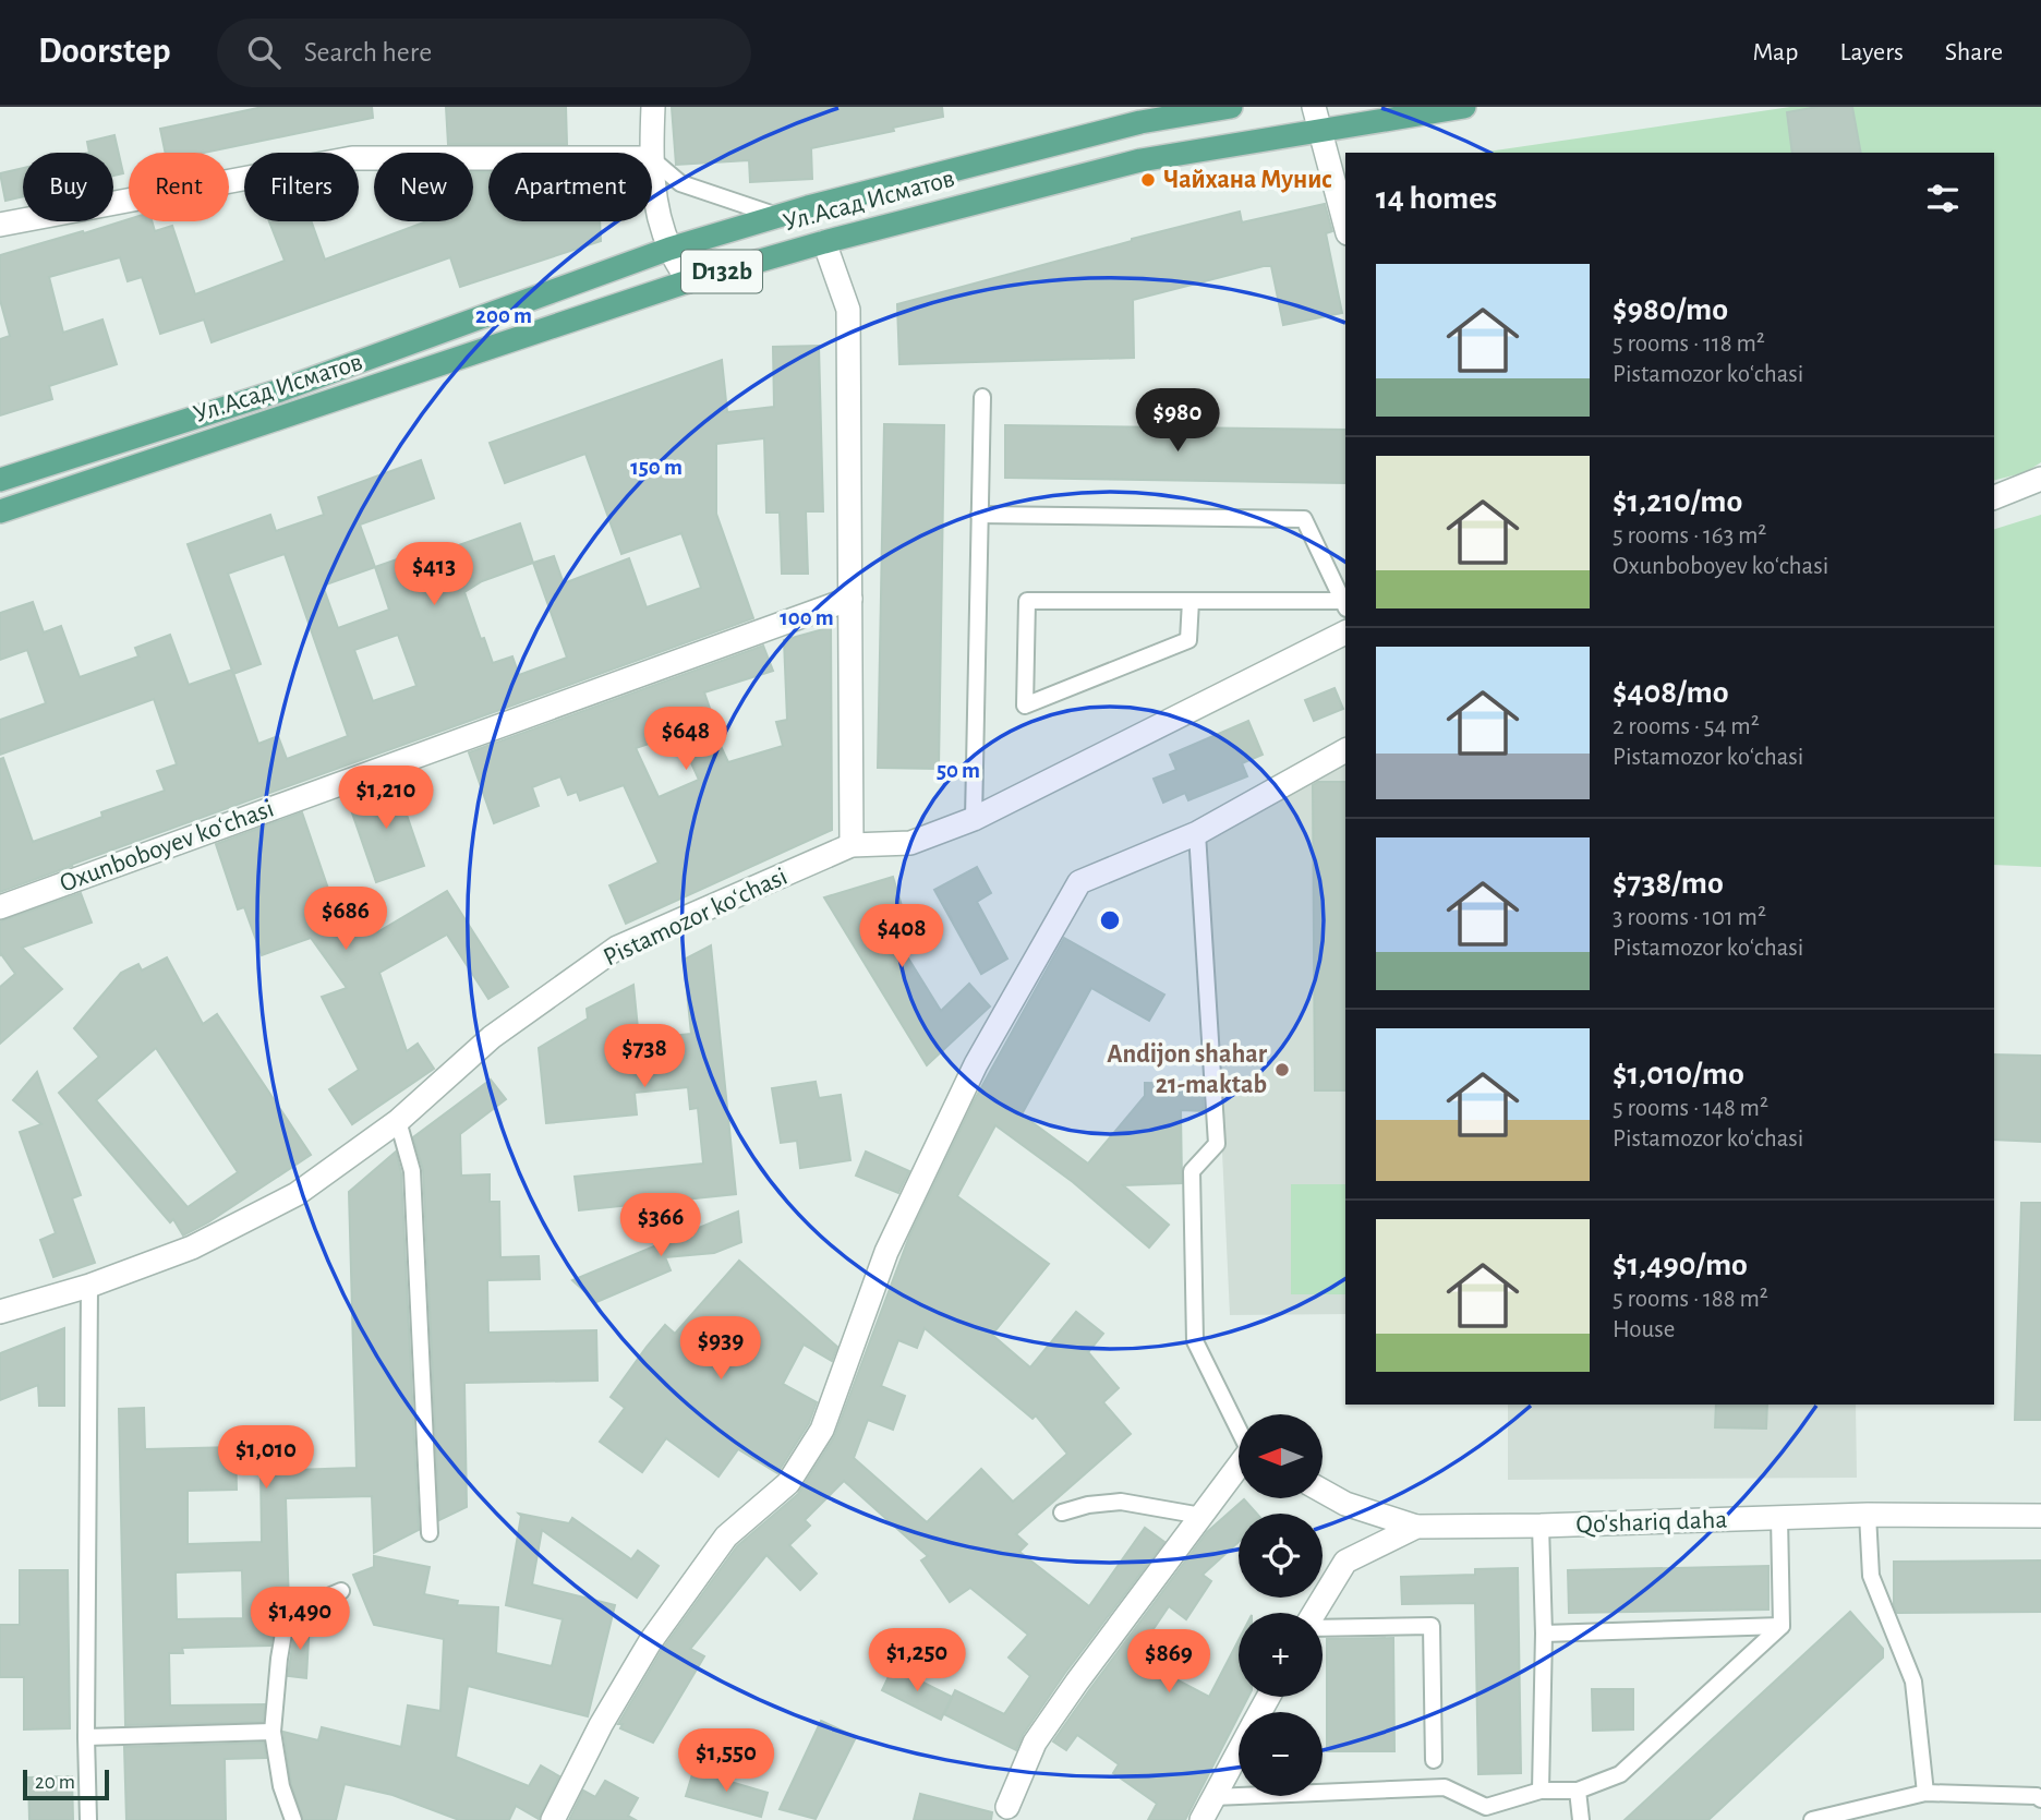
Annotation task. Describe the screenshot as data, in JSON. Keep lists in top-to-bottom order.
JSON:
{
  "streets": {
    "main road": ["Ул.Асад Исматов", "D132b"],
    "street": ["Oxunboboyev koʻchasi", "Pistamozor koʻchasi", "Qo'shariq daha"]
  },
  "places": ["Чайхана Мунис", "Andijon shahar 21-maktab"],
  "scale_bar": "20 m",
  "north": "left",
  "page": {
    "header": "Doorstep",
    "search": "Search here",
    "nav": ["Map", "Layers", "Share"],
    "chip": [
      "Buy",
      "Rent",
      "Filters",
      "New",
      "Apartment"
    ],
    "heading": "14 homes",
    "list": [
      {
        "name": "$980/mo",
        "note": "5 rooms · 118 m² · Pistamozor koʻchasi"
      },
      {
        "name": "$1,210/mo",
        "note": "5 rooms · 163 m² · Oxunboboyev koʻchasi"
      },
      {
        "name": "$408/mo",
        "note": "2 rooms · 54 m² · Pistamozor koʻchasi"
      },
      {
        "name": "$738/mo",
        "note": "3 rooms · 101 m² · Pistamozor koʻchasi"
      },
      {
        "name": "$1,010/mo",
        "note": "5 rooms · 148 m² · Pistamozor koʻchasi"
      },
      {
        "name": "$1,490/mo",
        "note": "5 rooms · 188 m² · House"
      }
    ],
    "price": [
      "$980",
      "$413",
      "$648",
      "$1,210",
      "$686",
      "$408",
      "$738",
      "$366",
      "$939",
      "$1,010",
      "$1,490",
      "$1,250",
      "$869",
      "$1,550"
    ],
    "map_buttons": ["+", "−"],
    "scale": "20 m"
  },
  "rings": [
    "200 m",
    "150 m",
    "100 m",
    "50 m"
  ]
}
